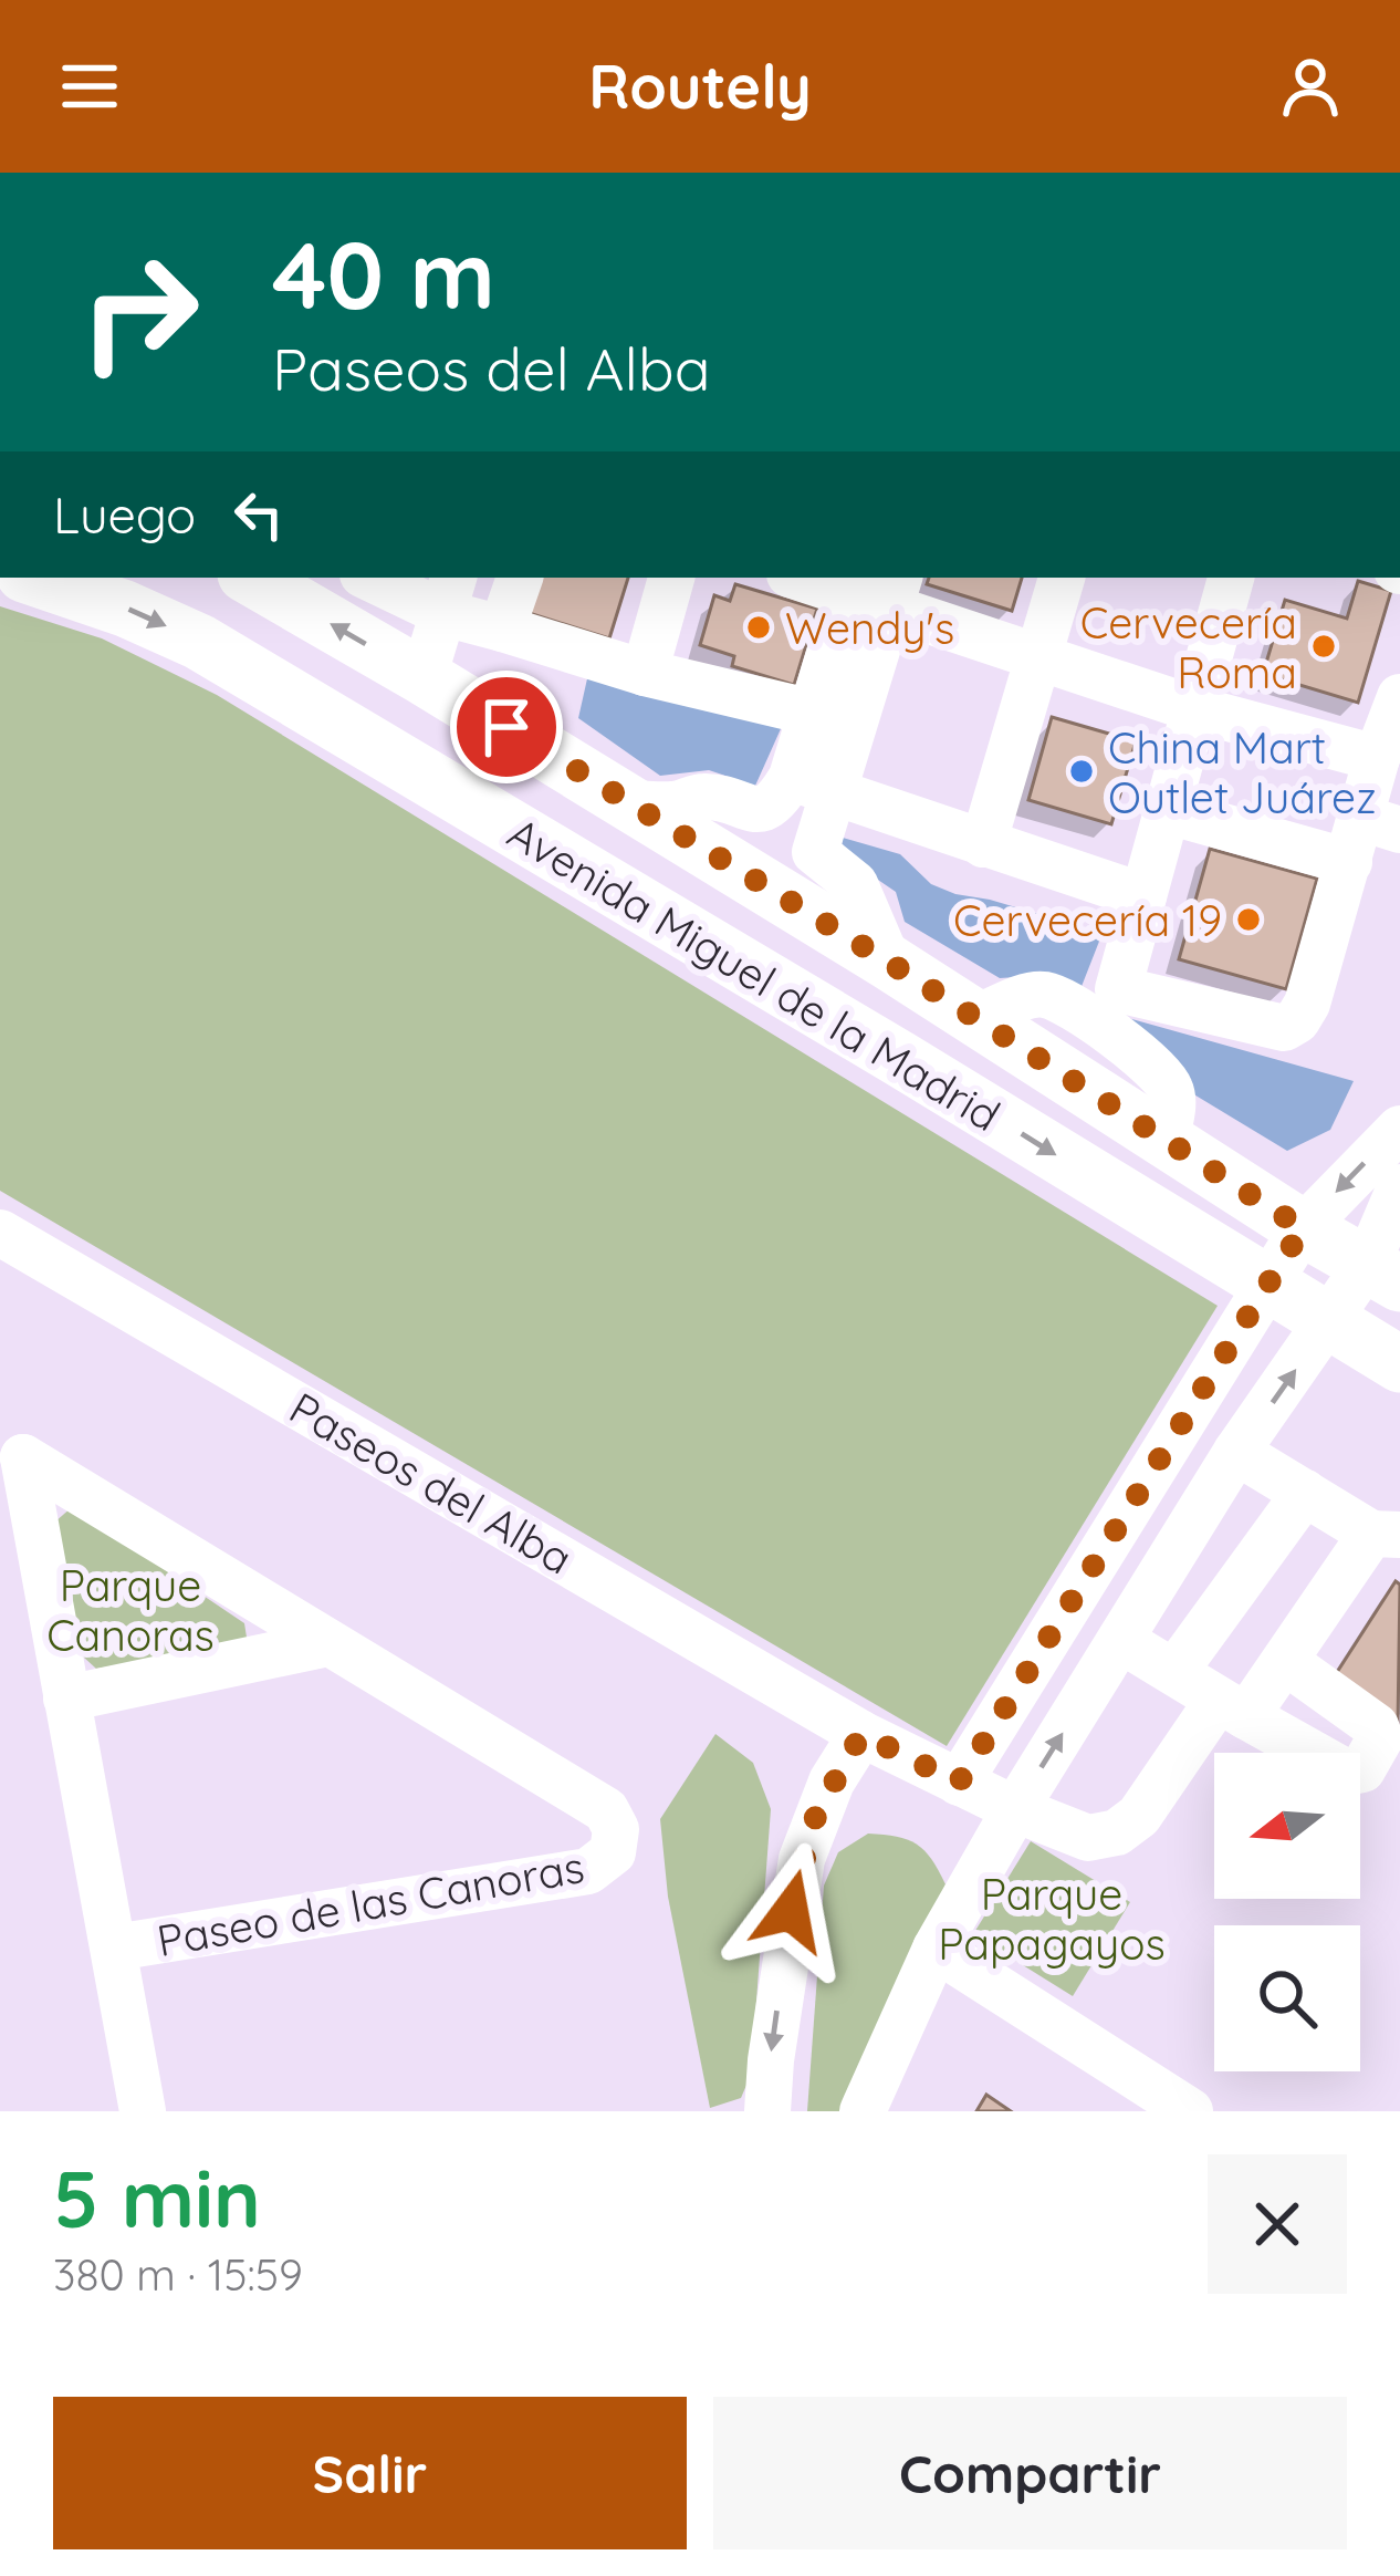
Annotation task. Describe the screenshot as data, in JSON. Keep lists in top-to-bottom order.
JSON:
{
  "streets": {
    "main road": ["Avenida Miguel de la Madrid"],
    "street": ["Paseos del Alba", "Paseo de las Canoras"]
  },
  "parks": ["Parque Canoras", "Parque Papagayos"],
  "places": [
    "Wendy's",
    "Cervecería Roma",
    "China Mart Outlet Juárez",
    "Cervecería 19"
  ],
  "north": "left",
  "page": {
    "header": "Routely",
    "turn": ["40 m", "Paseos del Alba"],
    "then": "Luego",
    "heading": ["5 min", "380 m · 15:59"],
    "buttons": ["Salir", "Compartir"]
  }
}
